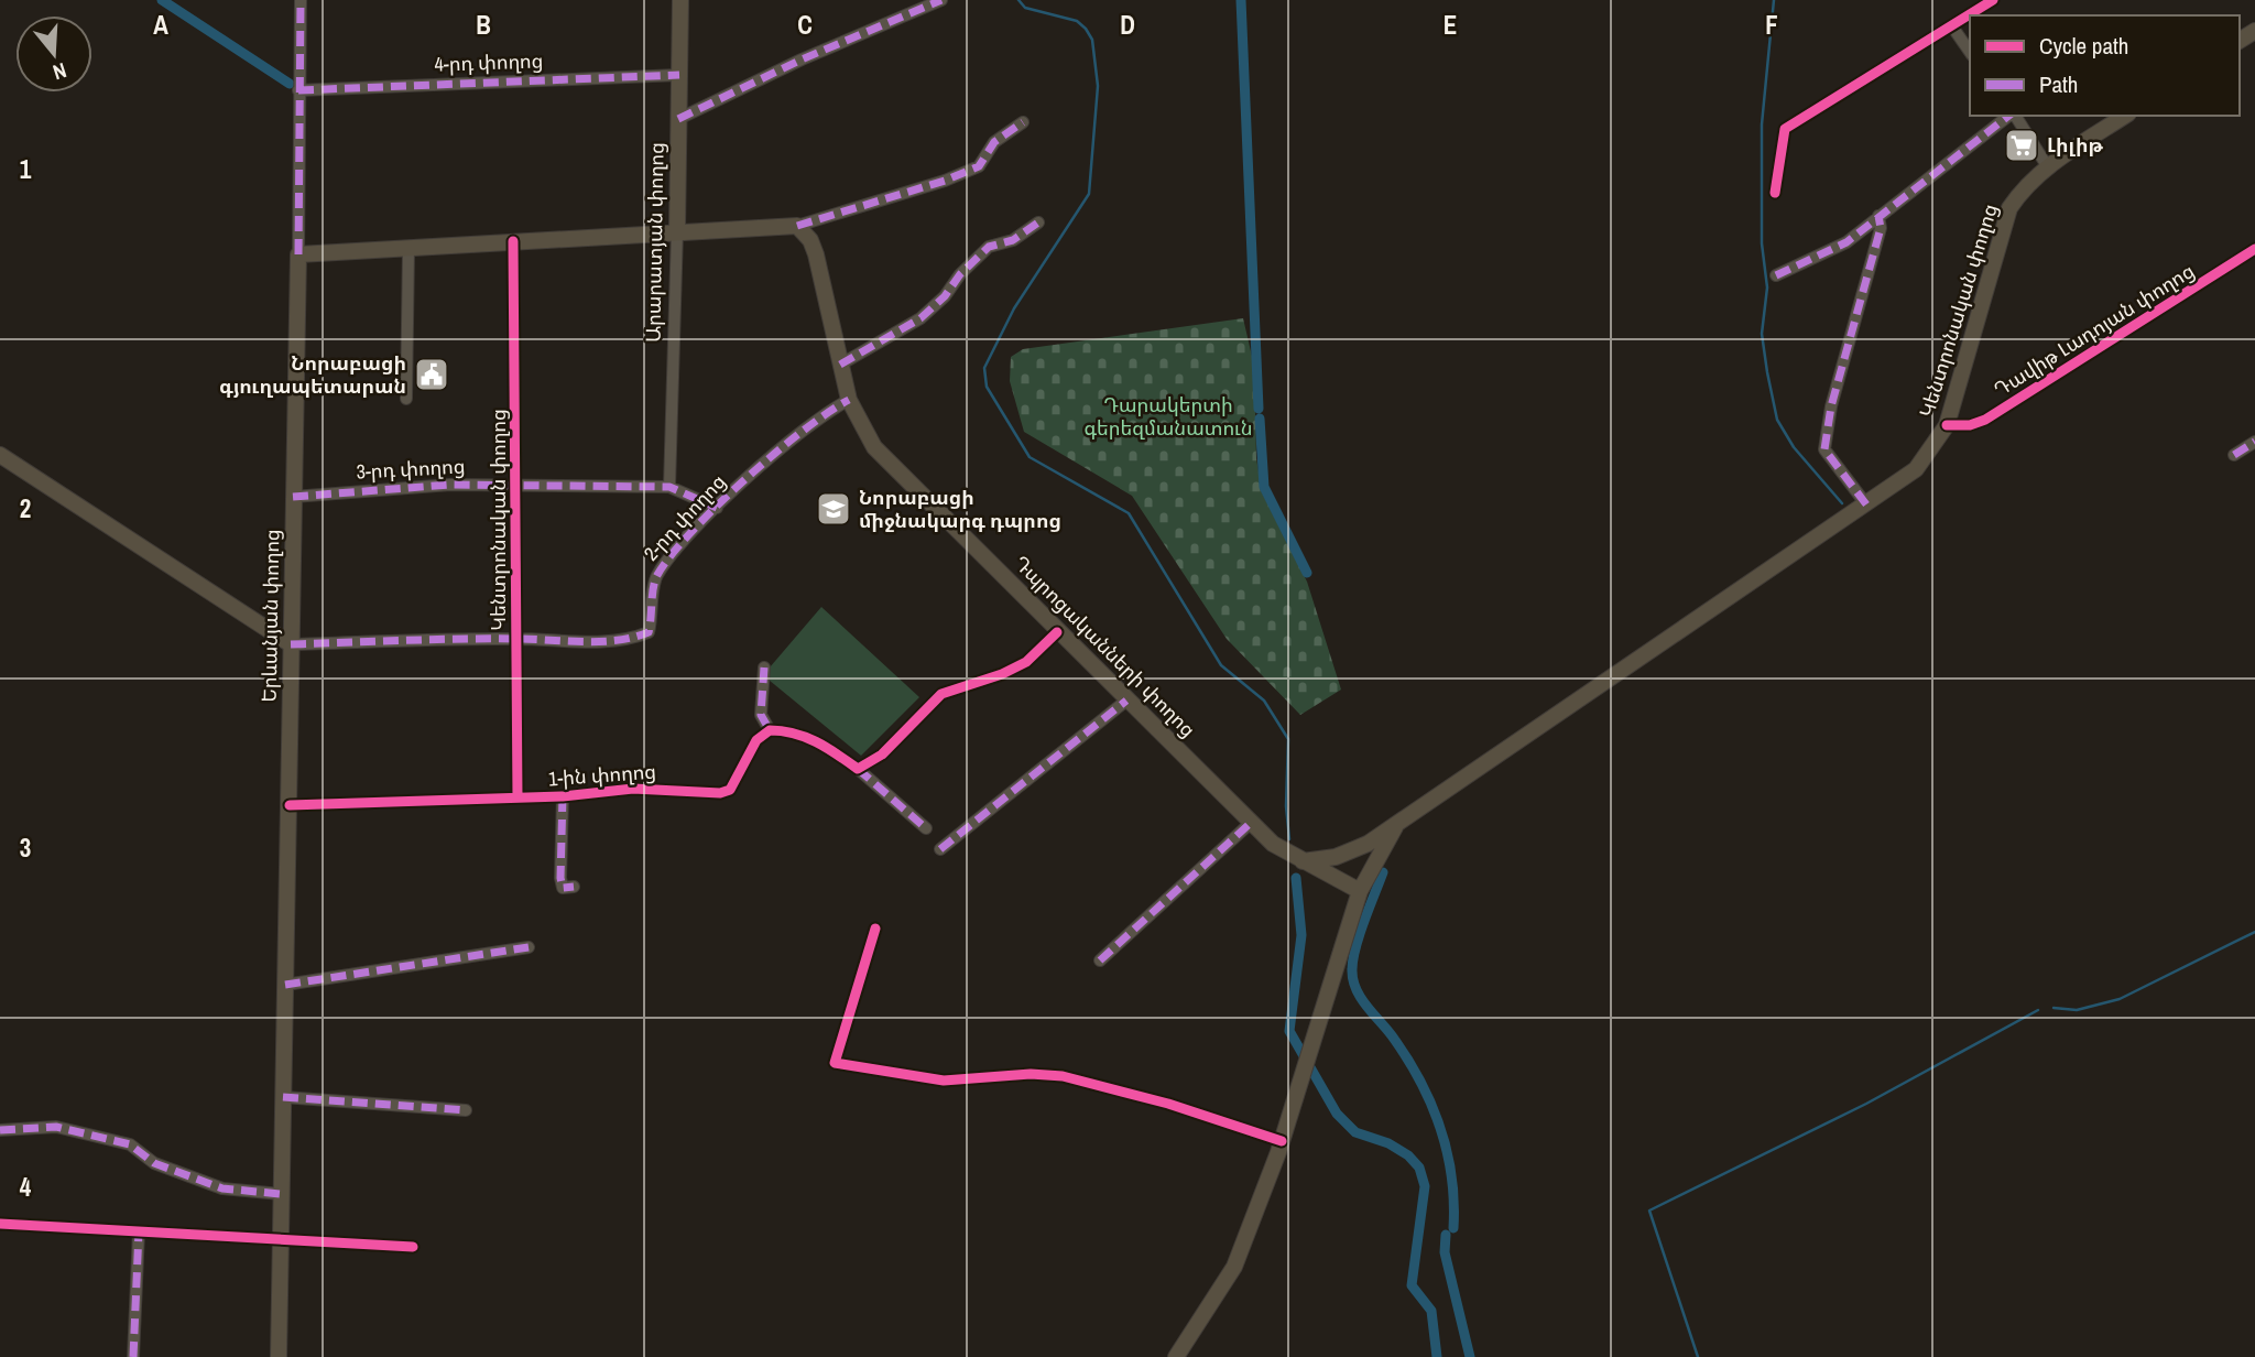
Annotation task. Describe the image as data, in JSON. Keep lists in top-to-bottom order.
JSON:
{
  "streets": {
    "main road": [
      "Արարատյան փողոց",
      "Կենտրոնական փողոց",
      "Երևանյան փողոց",
      "Դպրոցականների փողոց"
    ],
    "street": [
      "4-րդ փողոց",
      "Դավիթ Լադոյան փողոց",
      "3-րդ փողոց",
      "2-րդ փողոց",
      "1-ին փողոց"
    ]
  },
  "crossings": [
    ["4-րդ փողոց", "Արարատյան փողոց"],
    ["Արարատյան փողոց", "3-րդ փողոց"],
    ["Կենտրոնական փողոց", "Դավիթ Լադոյան փողոց"],
    ["Կենտրոնական փողոց", "3-րդ փողոց"],
    ["Կենտրոնական փողոց", "2-րդ փողոց"],
    ["Կենտրոնական փողոց", "Դպրոցականների փողոց"],
    ["Կենտրոնական փողոց", "1-ին փողոց"],
    ["3-րդ փողոց", "Երևանյան փողոց"],
    ["2-րդ փողոց", "Երևանյան փողոց"],
    ["2-րդ փողոց", "Դպրոցականների փողոց"],
    ["Երևանյան փողոց", "1-ին փողոց"]
  ],
  "parks": ["Դարակերտի գերեզմանատուն"],
  "places": {
    "supermarket": ["Լիլիթ"],
    "public building": ["Նորաբացի գյուղապետարան"],
    "school or university": ["Նորաբացի միջնակարգ դպրոց"]
  },
  "legend": ["Cycle path", "Path"],
  "north": "bottom",
  "grid": {
    "columns": [
      "A",
      "B",
      "C",
      "D",
      "E",
      "F"
    ],
    "rows": [
      "1",
      "2",
      "3",
      "4"
    ]
  }
}
